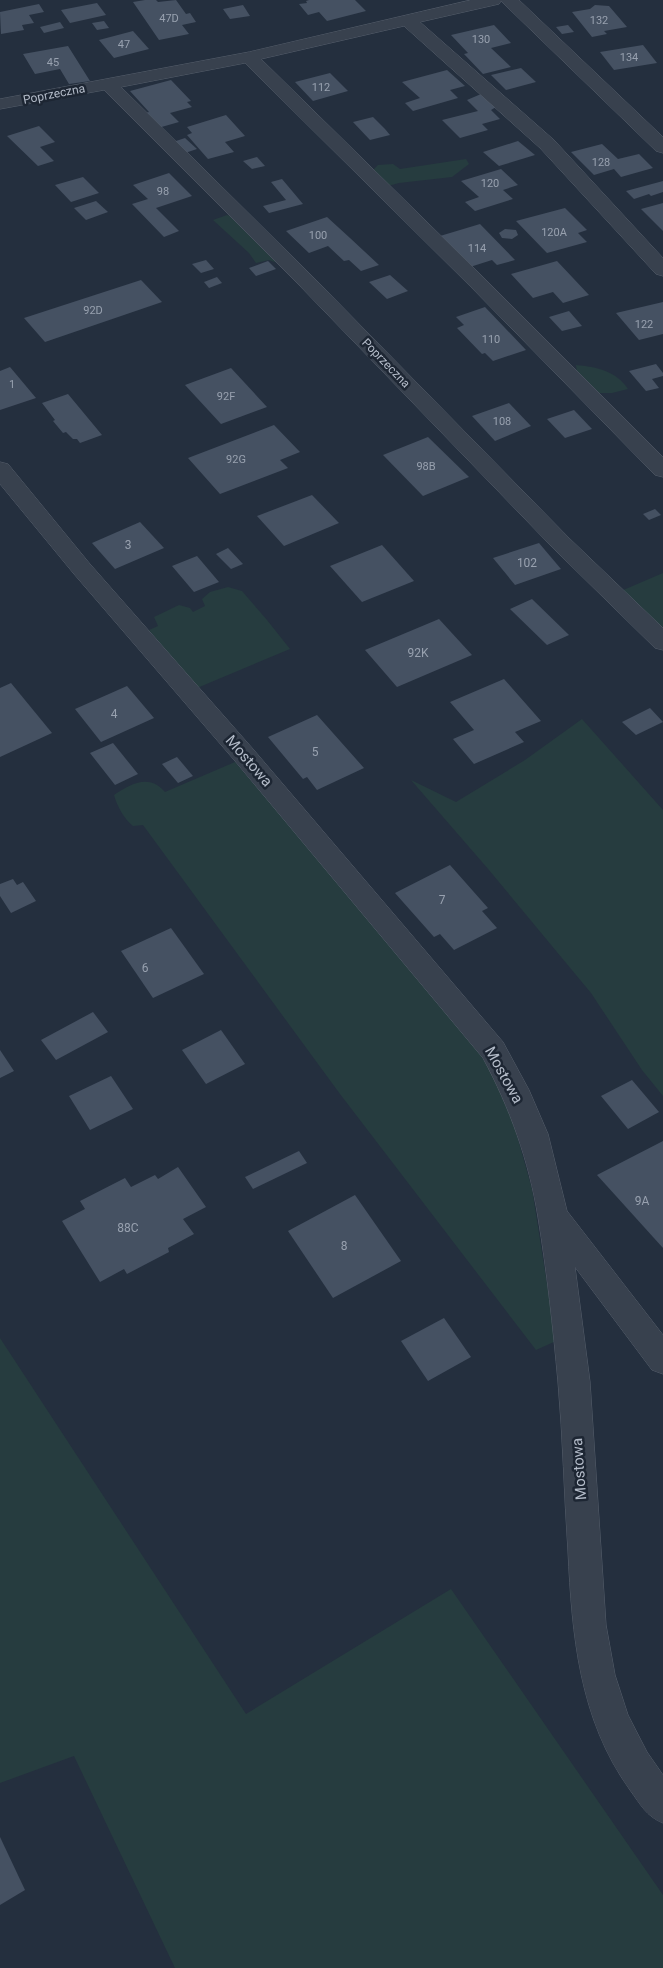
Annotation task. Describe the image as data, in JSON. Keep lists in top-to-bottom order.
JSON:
{
  "streets": {
    "street": ["Poprzeczna", "Mostowa"]
  },
  "house_numbers": [
    "47D",
    "132",
    "130",
    "47",
    "134",
    "45",
    "112",
    "128",
    "120",
    "98",
    "120A",
    "100",
    "114",
    "92D",
    "122",
    "110",
    "1",
    "92F",
    "108",
    "92G",
    "98B",
    "3",
    "102",
    "92K",
    "4",
    "5",
    "7",
    "6",
    "9A",
    "88C",
    "8"
  ]
}
